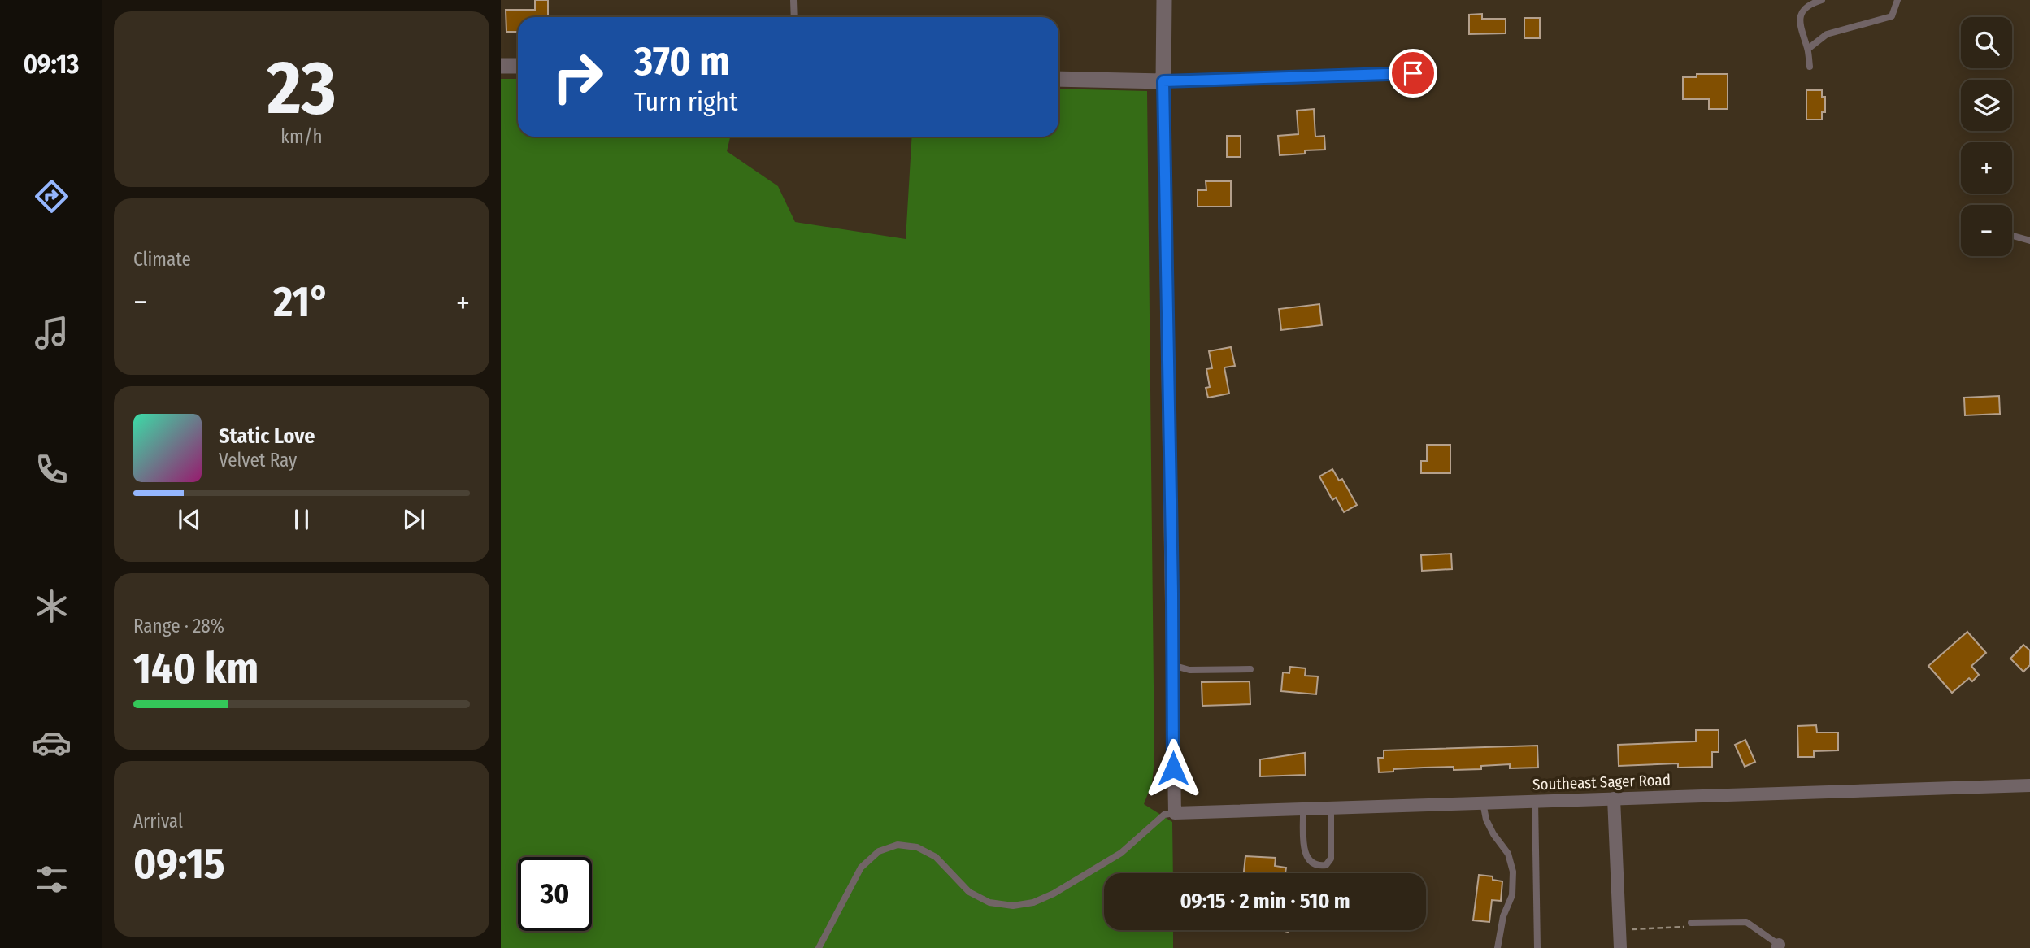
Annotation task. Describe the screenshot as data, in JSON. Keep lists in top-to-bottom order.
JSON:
{
  "streets": {
    "street": ["Southeast Sager Road"]
  },
  "page": {
    "tabs": "09:13",
    "tile": [
      ["23", "km/h"],
      "Climate",
      ["Range · 28%", "140 km"],
      ["Arrival", "09:15"]
    ],
    "map_buttons": ["+", "−"],
    "turn": ["370 m", "Turn right"],
    "heat": ["−", "21°", "+"],
    "song": ["Static Love", "Velvet Ray"],
    "limit": "30",
    "trip": "09:15 · 2 min · 510 m"
  }
}
